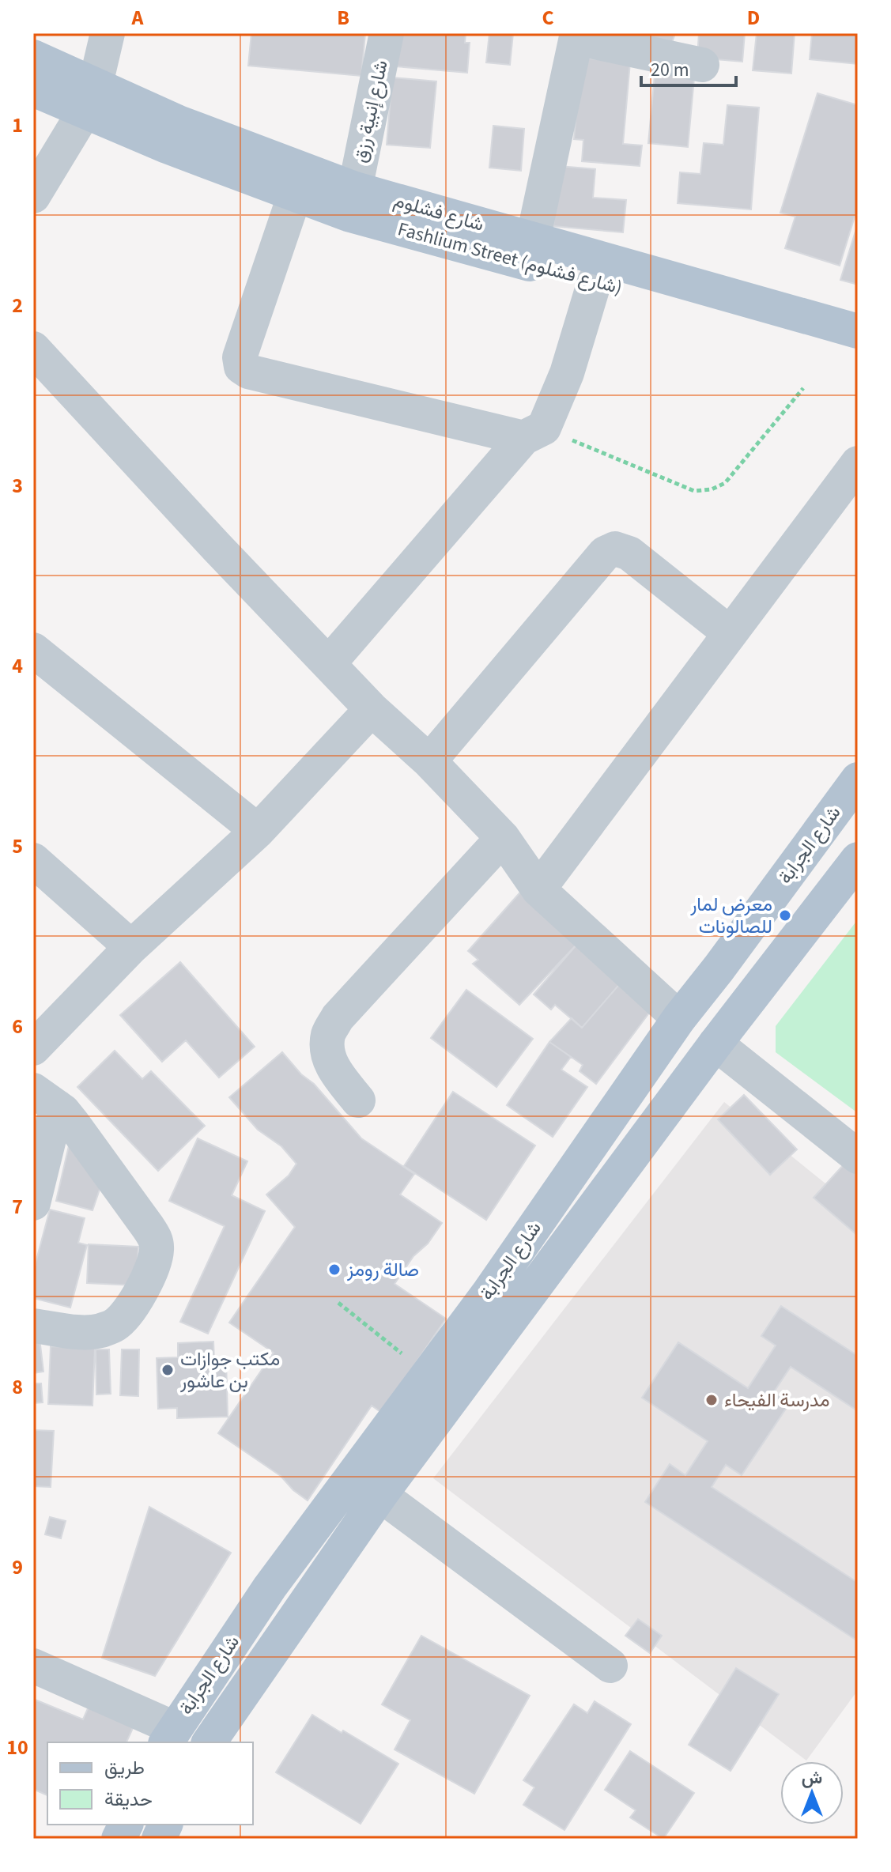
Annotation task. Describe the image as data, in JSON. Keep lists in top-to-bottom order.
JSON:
{
  "streets": {
    "main road": ["شارع فشلوم", "Fashlium Street (شارع فشلوم)", "شارع الجرابة"],
    "street": ["شارع إنبية رزق"]
  },
  "crossings": [
    ["شارع إنبية رزق", "شارع فشلوم"],
    ["شارع فشلوم", "Fashlium Street (شارع فشلوم)"]
  ],
  "places": [
    "معرض لمار للصالونات",
    "صالة رومز",
    "مكتب جوازات بن عاشور",
    "مدرسة الفيحاء"
  ],
  "legend": ["طريق", "حديقة"],
  "scale_bar": "20 m",
  "north": "top",
  "grid": {
    "columns": [
      "A",
      "B",
      "C",
      "D"
    ],
    "rows": [
      "1",
      "2",
      "3",
      "4",
      "5",
      "6",
      "7",
      "8",
      "9",
      "10"
    ]
  }
}
